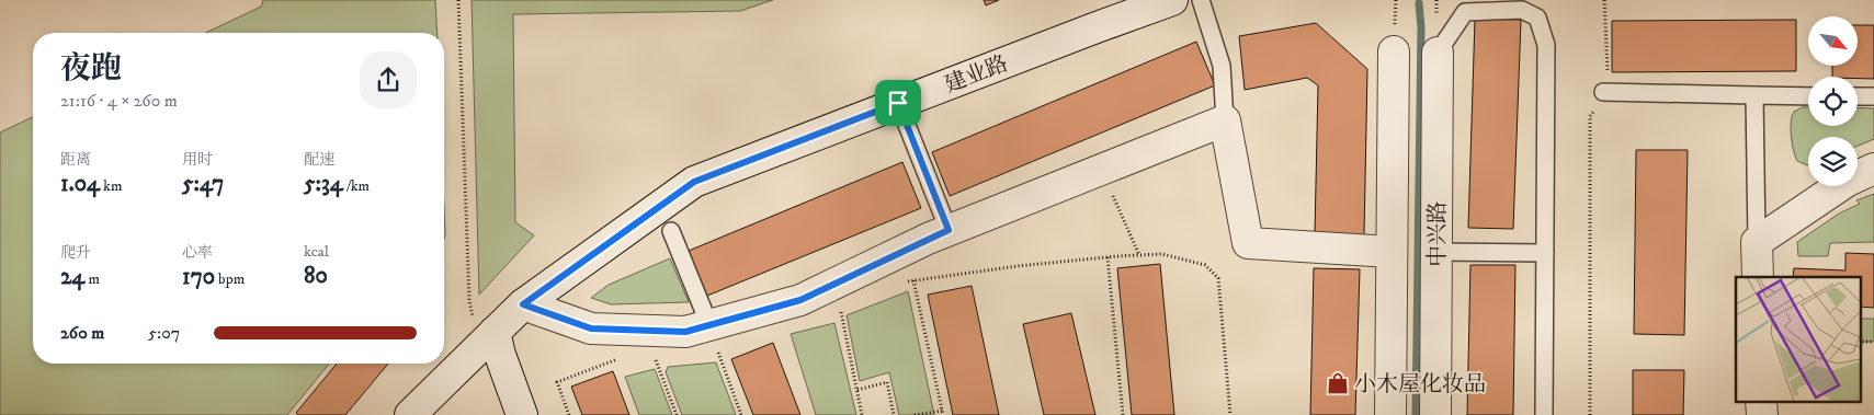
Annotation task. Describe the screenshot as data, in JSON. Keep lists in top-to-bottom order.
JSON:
{
  "streets": {
    "street": ["建业路", "中兴路"]
  },
  "places": {
    "shop": ["小木屋化妆品"]
  },
  "north": "bottom right",
  "page": {
    "heading": ["夜跑", "21:16 · 4 × 260 m"],
    "stats": [
      ["距离", "1.04 km"],
      ["用时", "5:47"],
      ["配速", "5:34 /km"],
      ["爬升", "24 m"],
      ["心率", "170 bpm"],
      ["kcal", "80"]
    ],
    "list": [
      {
        "name": "260 m",
        "note": "5:07"
      }
    ]
  }
}
